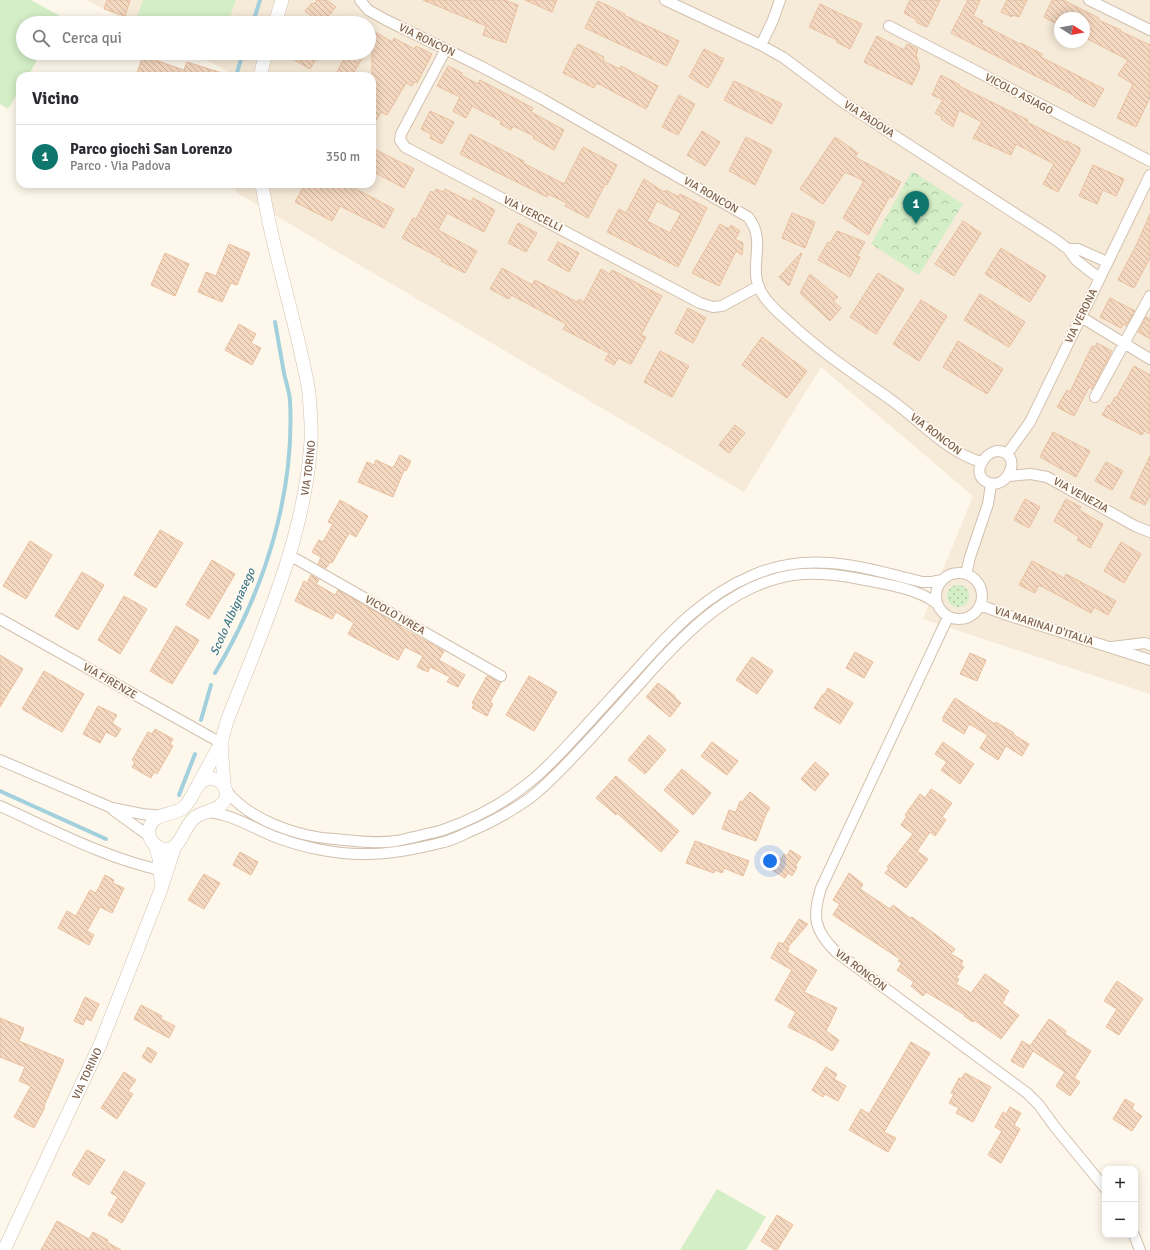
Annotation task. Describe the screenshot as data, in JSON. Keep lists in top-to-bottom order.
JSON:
{
  "streets": {
    "street": [
      "VIA RONCON",
      "VICOLO ASIAGO",
      "VIA PADOVA",
      "VIA VERCELLI",
      "VIA VERONA",
      "VIA TORINO",
      "VIA VENEZIA",
      "VICOLO IVREA",
      "VIA MARINAI D'ITALIA",
      "VIA FIRENZE"
    ]
  },
  "crossings": [
    ["VIA RONCON", "VIA VERCELLI"],
    ["VIA RONCON", "VIA VERONA"],
    ["VIA RONCON", "VIA VENEZIA"],
    ["VIA RONCON", "VIA MARINAI D'ITALIA"],
    ["VIA PADOVA", "VIA VERONA"],
    ["VIA VERONA", "VIA VENEZIA"],
    ["VIA TORINO", "VICOLO IVREA"],
    ["VIA TORINO", "VIA FIRENZE"]
  ],
  "water": ["Scolo Albignasego"],
  "north": "right",
  "page": {
    "search": "Cerca qui",
    "heading": "Vicino",
    "list": [
      {
        "mark": "1",
        "name": "Parco giochi San Lorenzo",
        "note": "Parco · Via Padova",
        "value": "350 m"
      }
    ],
    "pins": "1",
    "map_buttons": ["+", "−"]
  }
}
